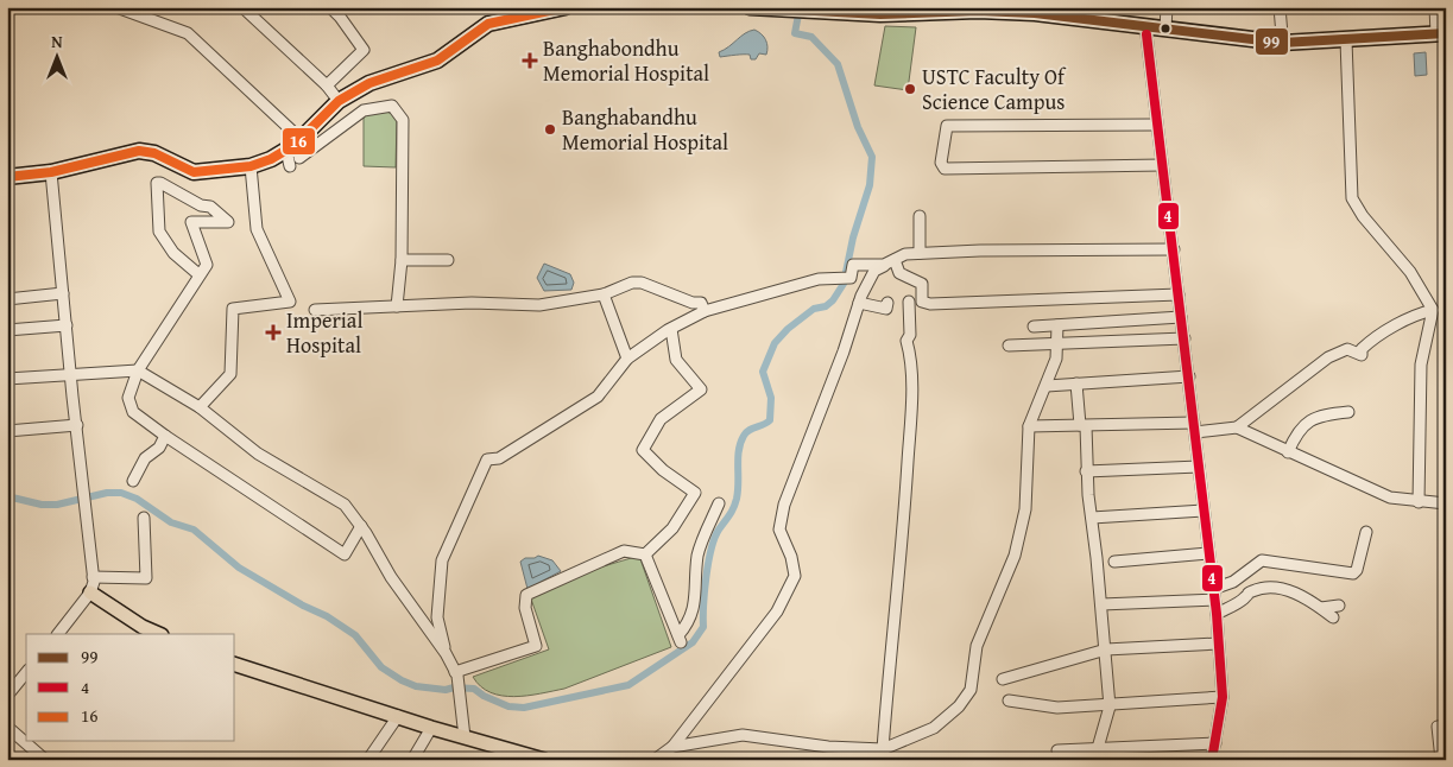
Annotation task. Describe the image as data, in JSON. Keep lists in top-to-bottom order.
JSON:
{
  "places": {
    "health": ["Banghabondhu Memorial Hospital", "Imperial Hospital"],
    "other": ["USTC Faculty Of Science Campus", "Banghabandhu Memorial Hospital"]
  },
  "lines": ["transit line 99", "transit line 16", "transit line 4"],
  "legend": ["99", "4", "16"],
  "north": "top"
}
